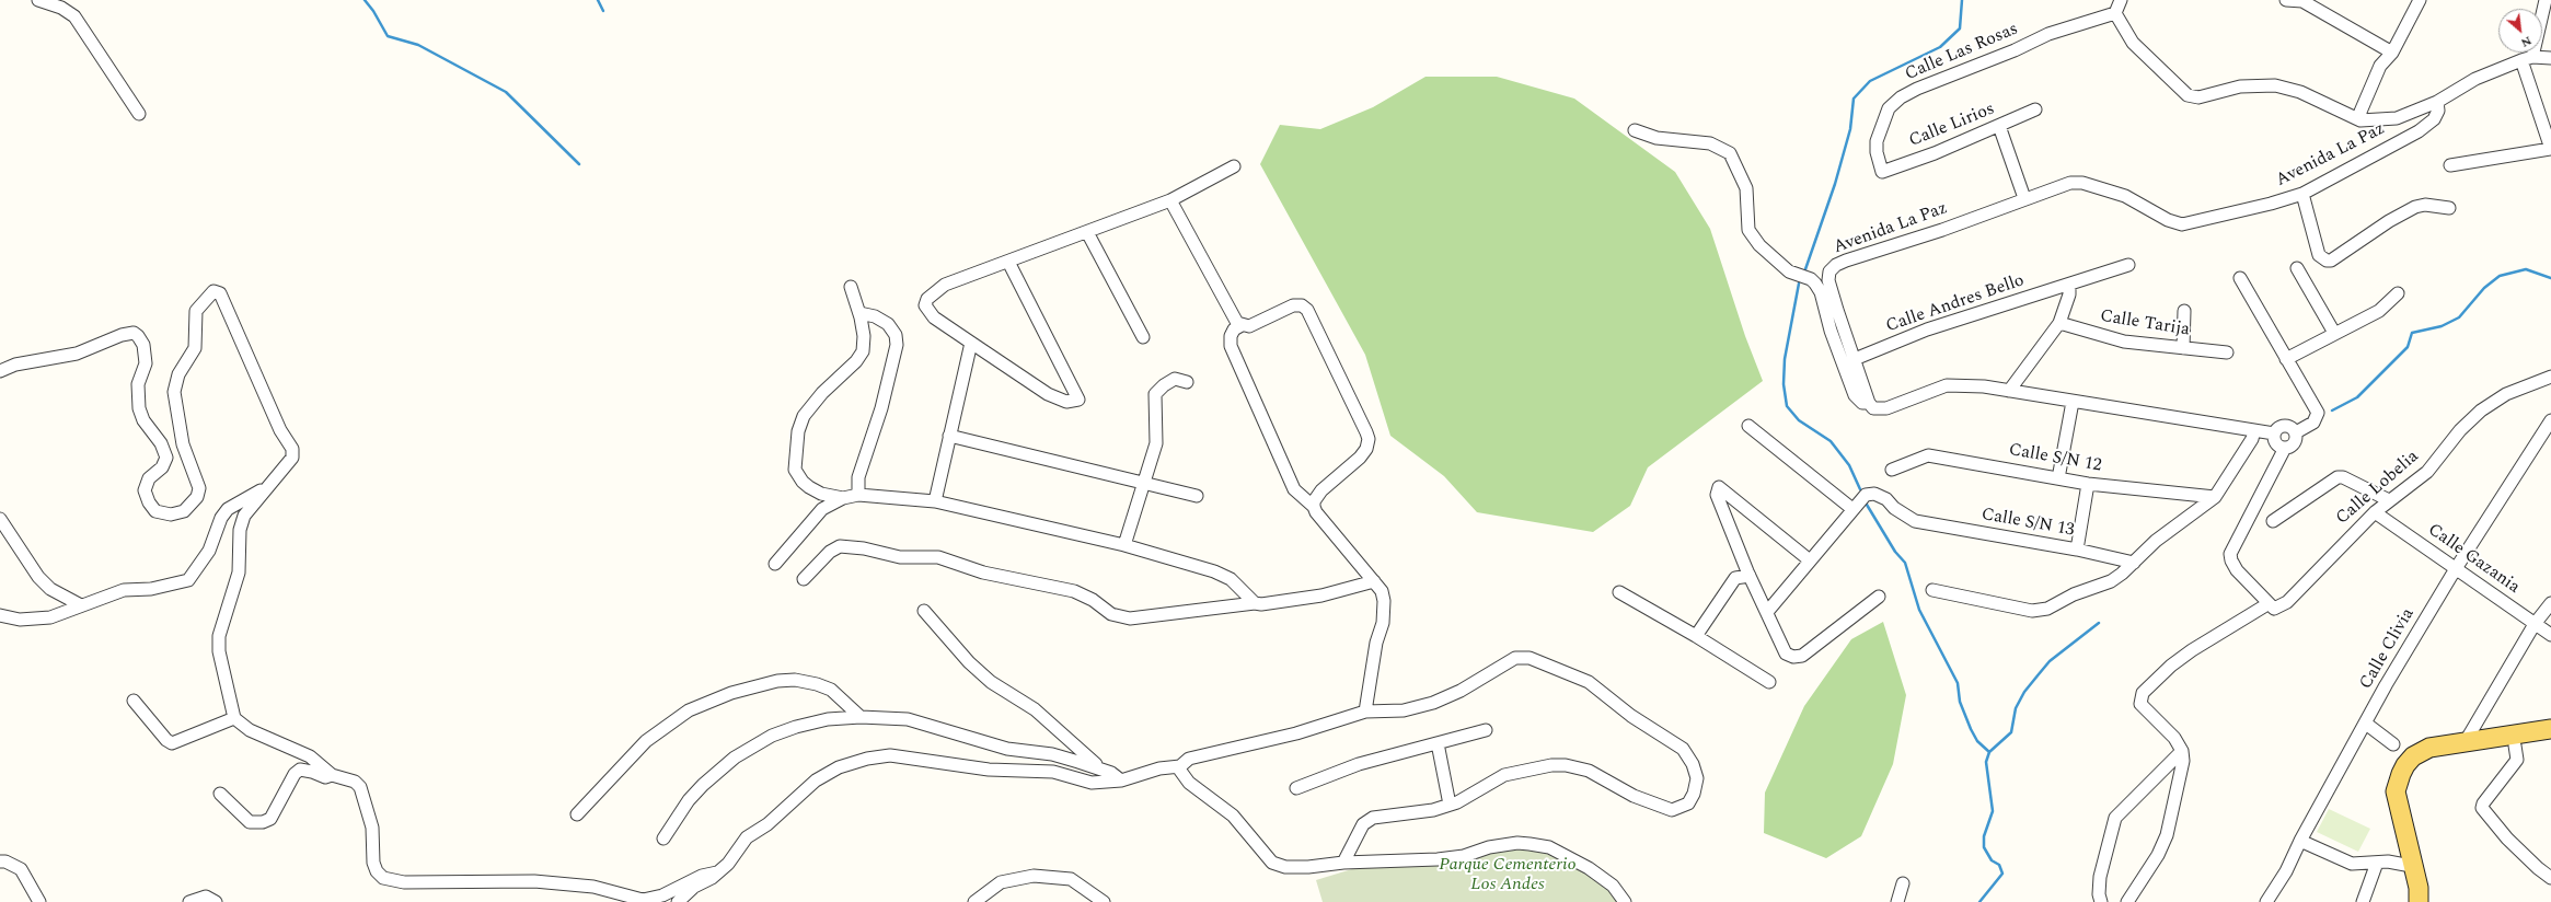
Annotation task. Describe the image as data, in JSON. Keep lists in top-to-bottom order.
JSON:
{
  "streets": {
    "street": [
      "Calle Las Rosas",
      "Calle Lirios",
      "Avenida La Paz",
      "Calle Andres Bello",
      "Calle Tarija",
      "Calle S/N 12",
      "Calle Lobelia",
      "Calle S/N 13",
      "Calle Gazania",
      "Calle Clivia"
    ]
  },
  "crossings": [
    ["Calle Las Rosas", "Calle Lirios"],
    ["Avenida La Paz", "Calle Andres Bello"],
    ["Calle Lobelia", "Calle Gazania"],
    ["Calle Gazania", "Calle Clivia"]
  ],
  "parks": ["Parque Cementerio Los Andes"],
  "north": "bottom right"
}
